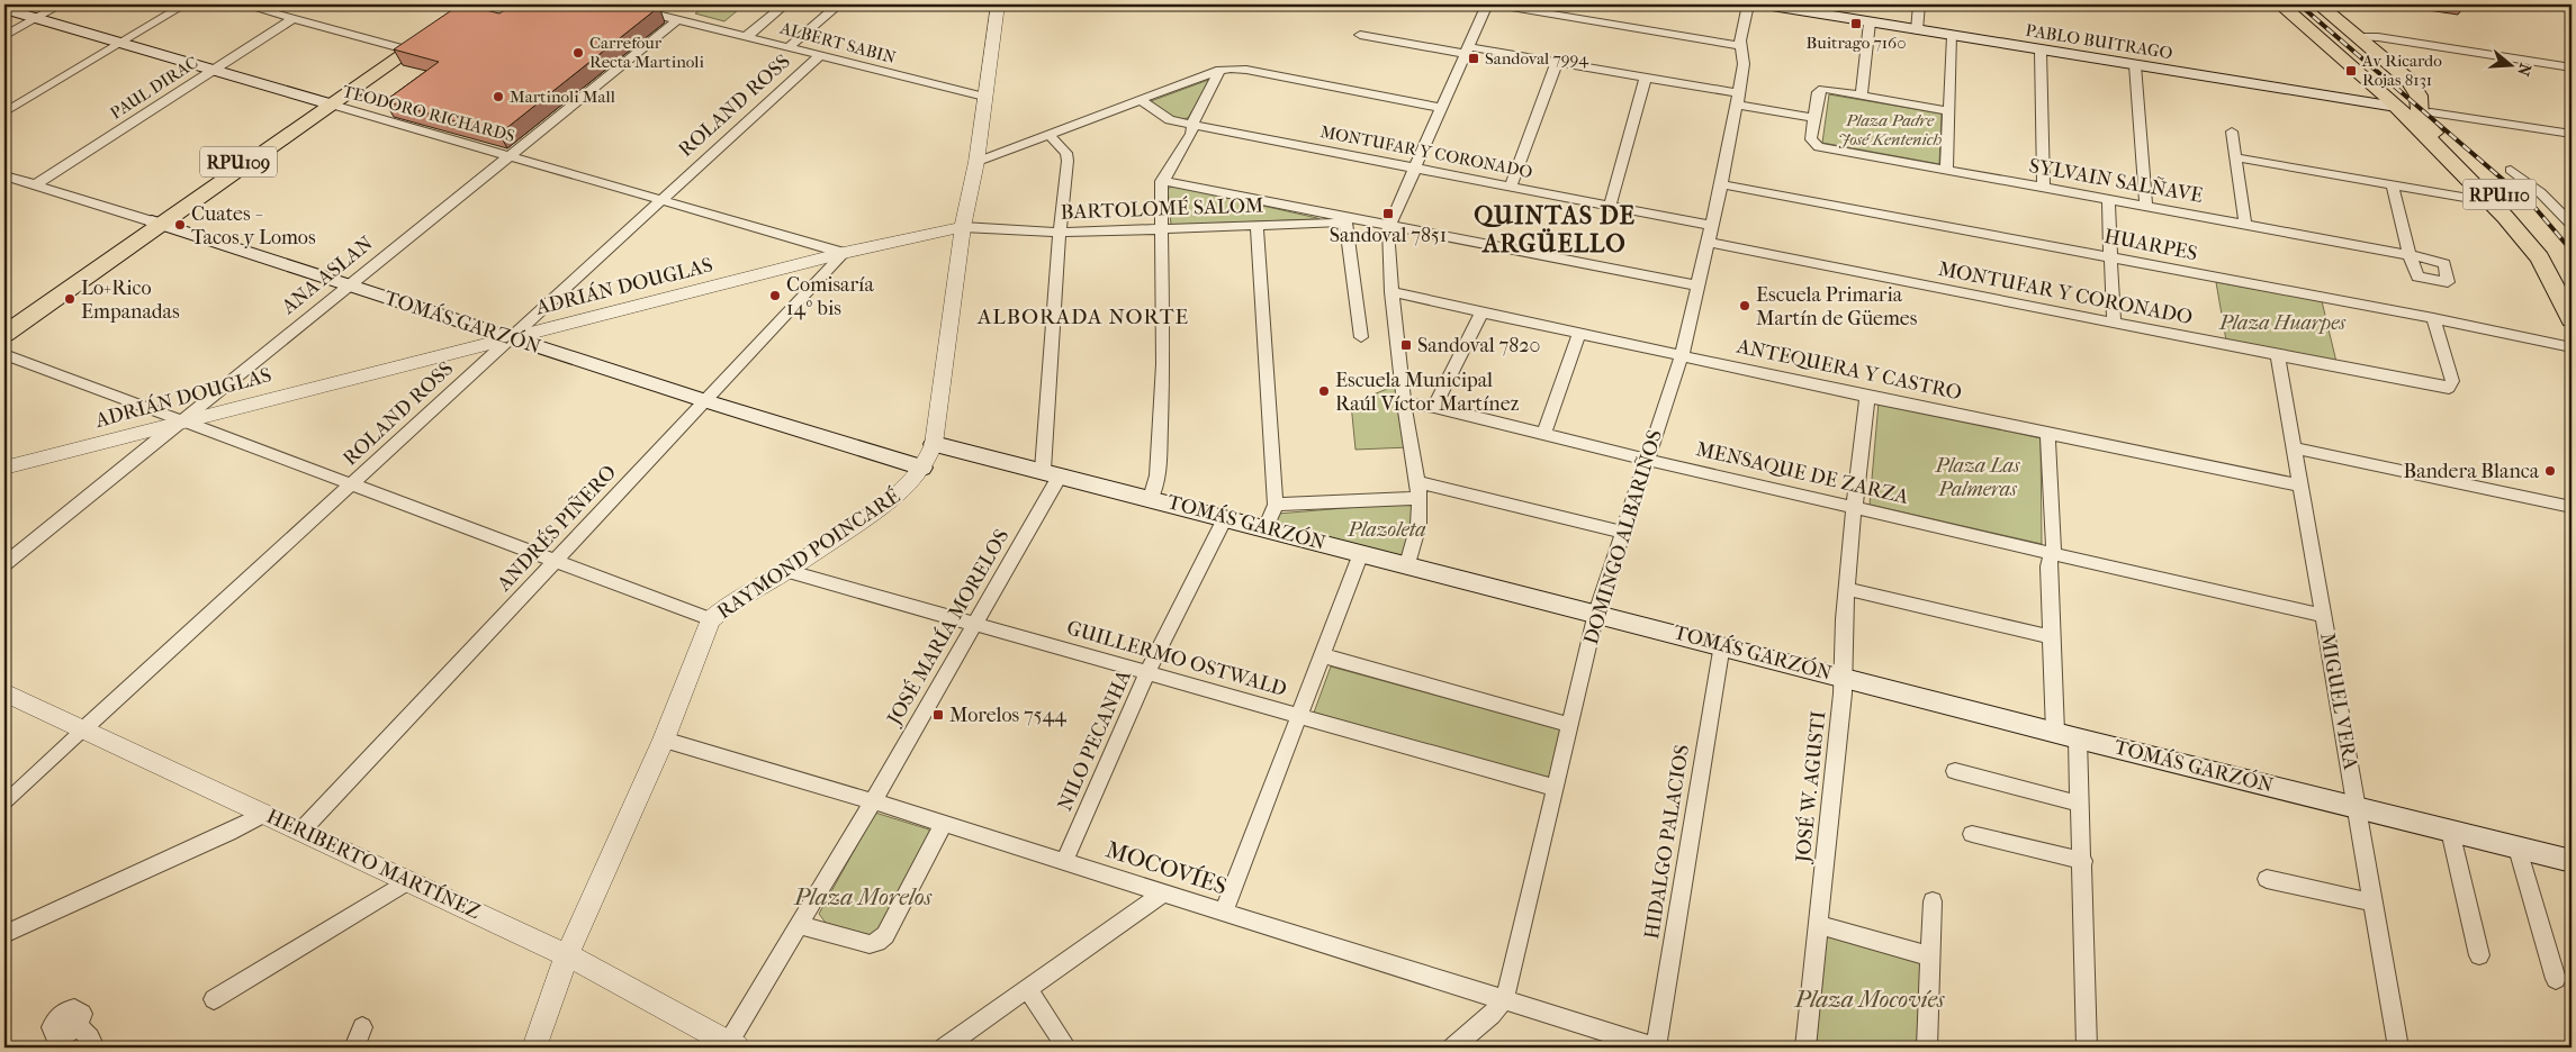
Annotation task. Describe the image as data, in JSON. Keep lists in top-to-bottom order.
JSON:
{
  "streets": {
    "main road": [
      "PABLO BUITRAGO",
      "TEODORO RICHARDS",
      "RPU109",
      "RPU110",
      "TOMÁS GARZÓN"
    ],
    "street": [
      "ALBERT SABIN",
      "PAUL DIRAC",
      "ROLAND ROSS",
      "MONTUFAR Y CORONADO",
      "SYLVAIN SALÑAVE",
      "BARTOLOMÉ SALOM",
      "HUARPES",
      "ANA ASLAN",
      "ADRIÁN DOUGLAS",
      "ANTEQUERA Y CASTRO",
      "MENSAQUE DE ZARZA",
      "ANDRÉS PIÑERO",
      "DOMINGO ALBARIÑOS",
      "RAYMOND POINCARÉ",
      "JOSÉ MARÍA MORELOS",
      "GUILLERMO OSTWALD",
      "MIGUEL VERA",
      "NILO PECANHA",
      "JOSÉ W. AGUSTI",
      "HIDALGO PALACIOS",
      "HERIBERTO MARTÍNEZ",
      "MOCOVÍES"
    ]
  },
  "crossings": [
    ["PABLO BUITRAGO", "RPU110"],
    ["ALBERT SABIN", "ROLAND ROSS"],
    ["ALBERT SABIN", "ANA ASLAN"],
    ["ALBERT SABIN", "RAYMOND POINCARÉ"],
    ["PAUL DIRAC", "TEODORO RICHARDS"],
    ["PAUL DIRAC", "TOMÁS GARZÓN"],
    ["ROLAND ROSS", "TEODORO RICHARDS"],
    ["ROLAND ROSS", "ADRIÁN DOUGLAS"],
    ["ROLAND ROSS", "TOMÁS GARZÓN"],
    ["ROLAND ROSS", "HERIBERTO MARTÍNEZ"],
    ["TEODORO RICHARDS", "RPU109"],
    ["TEODORO RICHARDS", "ANA ASLAN"],
    ["TEODORO RICHARDS", "ADRIÁN DOUGLAS"],
    ["TEODORO RICHARDS", "ANDRÉS PIÑERO"],
    ["MONTUFAR Y CORONADO", "HUARPES"],
    ["MONTUFAR Y CORONADO", "DOMINGO ALBARIÑOS"],
    ["MONTUFAR Y CORONADO", "MIGUEL VERA"],
    ["RPU109", "TOMÁS GARZÓN"],
    ["BARTOLOMÉ SALOM", "ADRIÁN DOUGLAS"],
    ["BARTOLOMÉ SALOM", "DOMINGO ALBARIÑOS"],
    ["BARTOLOMÉ SALOM", "RAYMOND POINCARÉ"],
    ["BARTOLOMÉ SALOM", "JOSÉ MARÍA MORELOS"],
    ["HUARPES", "DOMINGO ALBARIÑOS"],
    ["ANA ASLAN", "ADRIÁN DOUGLAS"],
    ["ANA ASLAN", "TOMÁS GARZÓN"],
    ["ADRIÁN DOUGLAS", "TOMÁS GARZÓN"],
    ["ADRIÁN DOUGLAS", "ANDRÉS PIÑERO"],
    ["ADRIÁN DOUGLAS", "RAYMOND POINCARÉ"],
    ["TOMÁS GARZÓN", "ANDRÉS PIÑERO"],
    ["TOMÁS GARZÓN", "DOMINGO ALBARIÑOS"],
    ["TOMÁS GARZÓN", "RAYMOND POINCARÉ"],
    ["TOMÁS GARZÓN", "JOSÉ MARÍA MORELOS"],
    ["TOMÁS GARZÓN", "MIGUEL VERA"],
    ["TOMÁS GARZÓN", "NILO PECANHA"],
    ["TOMÁS GARZÓN", "JOSÉ W. AGUSTI"],
    ["TOMÁS GARZÓN", "HIDALGO PALACIOS"],
    ["ANTEQUERA Y CASTRO", "DOMINGO ALBARIÑOS"],
    ["ANTEQUERA Y CASTRO", "MIGUEL VERA"],
    ["ANTEQUERA Y CASTRO", "JOSÉ W. AGUSTI"],
    ["MENSAQUE DE ZARZA", "DOMINGO ALBARIÑOS"],
    ["MENSAQUE DE ZARZA", "MIGUEL VERA"],
    ["MENSAQUE DE ZARZA", "JOSÉ W. AGUSTI"],
    ["ANDRÉS PIÑERO", "HERIBERTO MARTÍNEZ"],
    ["DOMINGO ALBARIÑOS", "GUILLERMO OSTWALD"],
    ["DOMINGO ALBARIÑOS", "MOCOVÍES"],
    ["RAYMOND POINCARÉ", "GUILLERMO OSTWALD"],
    ["RAYMOND POINCARÉ", "HERIBERTO MARTÍNEZ"],
    ["RAYMOND POINCARÉ", "MOCOVÍES"],
    ["JOSÉ MARÍA MORELOS", "GUILLERMO OSTWALD"],
    ["JOSÉ MARÍA MORELOS", "HERIBERTO MARTÍNEZ"],
    ["JOSÉ MARÍA MORELOS", "MOCOVÍES"],
    ["GUILLERMO OSTWALD", "NILO PECANHA"],
    ["NILO PECANHA", "MOCOVÍES"],
    ["HIDALGO PALACIOS", "MOCOVÍES"]
  ],
  "districts": ["QUINTAS DE ARGÜELLO", "ALBORADA NORTE"],
  "parks": [
    "Plaza Padre José Kentenich",
    "Plaza Huarpes",
    "Plaza Las Palmeras",
    "Plazoleta",
    "Plaza Morelos",
    "Plaza Mocovíes"
  ],
  "places": {
    "transit": [
      "Buitrago 7160",
      "Sandoval 7994",
      "Av Ricardo Rojas 8131",
      "Sandoval 7851",
      "Sandoval 7820",
      "Morelos 7544"
    ],
    "other": [
      "Carrefour Recta Martinoli",
      "Martinoli Mall",
      "Cuates - Tacos y Lomos",
      "Comisaría 14º bis",
      "Lo+Rico Empanadas",
      "Escuela Primaria Martín de Güemes",
      "Escuela Municipal Raúl Víctor Martínez",
      "Bandera Blanca"
    ]
  },
  "north": "right"
}
